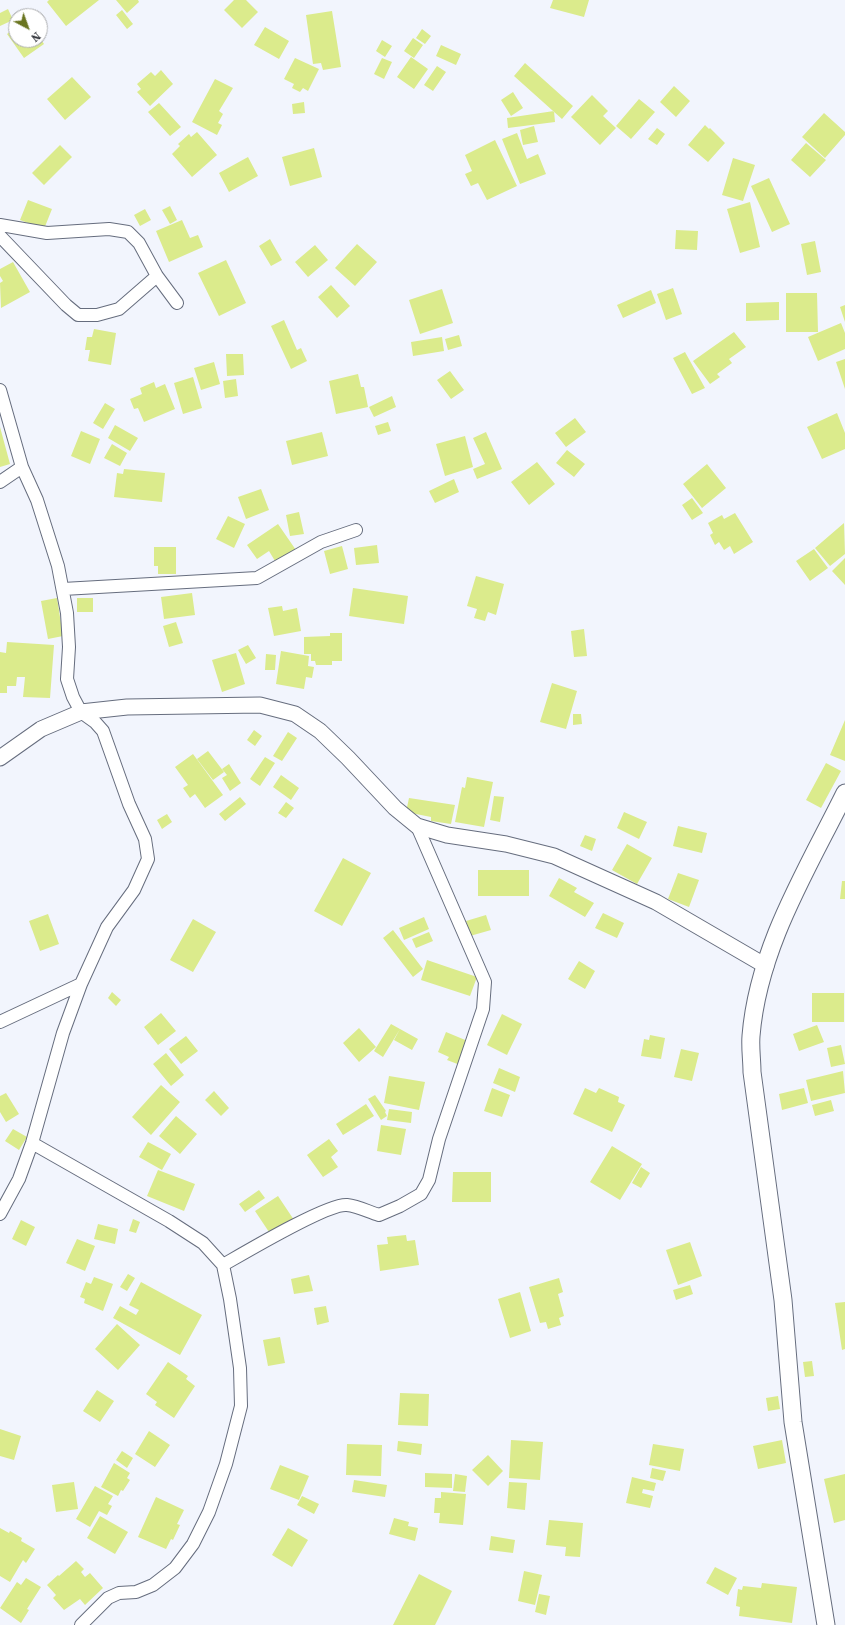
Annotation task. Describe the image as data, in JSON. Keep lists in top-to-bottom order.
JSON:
{
  "north": "bottom right"
}
